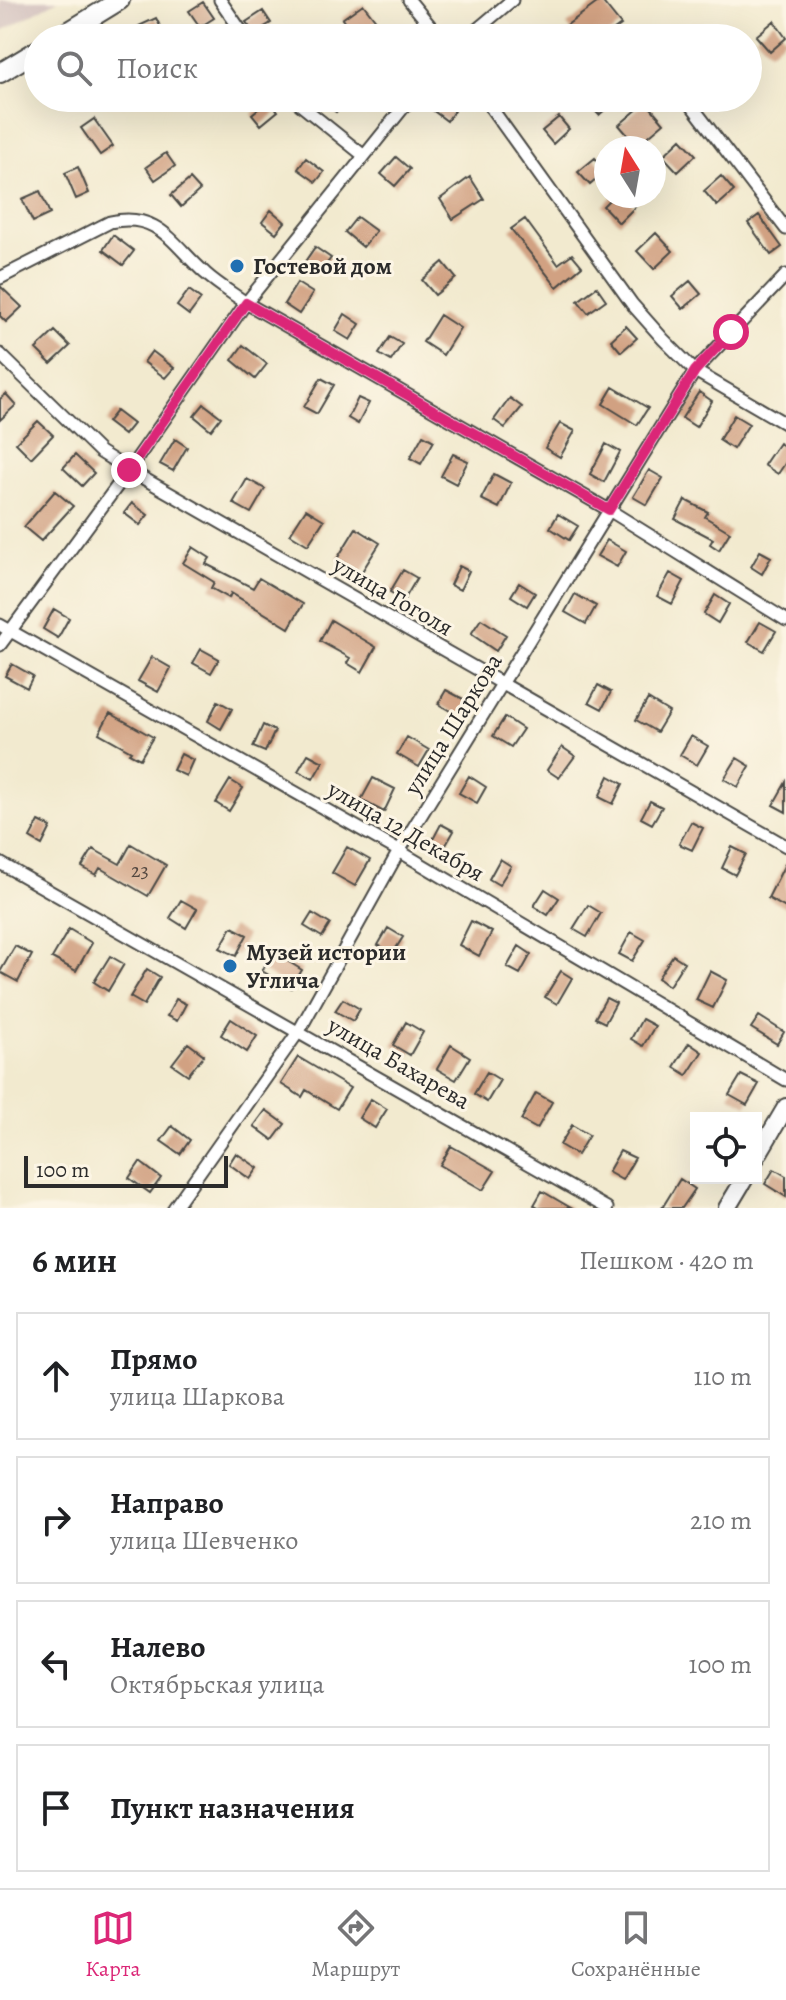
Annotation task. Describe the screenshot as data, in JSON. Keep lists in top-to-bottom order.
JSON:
{
  "streets": {
    "street": [
      "улица Гоголя",
      "улица Шаркова",
      "улица 12 Декабря",
      "улица Бахарева"
    ]
  },
  "crossings": [
    ["улица Гоголя", "улица Шаркова"],
    ["улица Шаркова", "улица 12 Декабря"],
    ["улица Шаркова", "улица Бахарева"]
  ],
  "places": ["Гостевой дом", "Музей истории Углича"],
  "house_numbers": ["23"],
  "scale_bar": "100 m",
  "north": "top",
  "page": {
    "search": "Поиск",
    "scale": "100 m",
    "heading": ["6 мин", "Пешком · 420 m"],
    "list": [
      ["Прямо", "улица Шаркова", "110 m"],
      ["Направо", "улица Шевченко", "210 m"],
      ["Налево", "Октябрьская улица", "100 m"],
      "Пункт назначения"
    ],
    "nav": ["Карта", "Маршрут", "Сохранённые"]
  }
}
